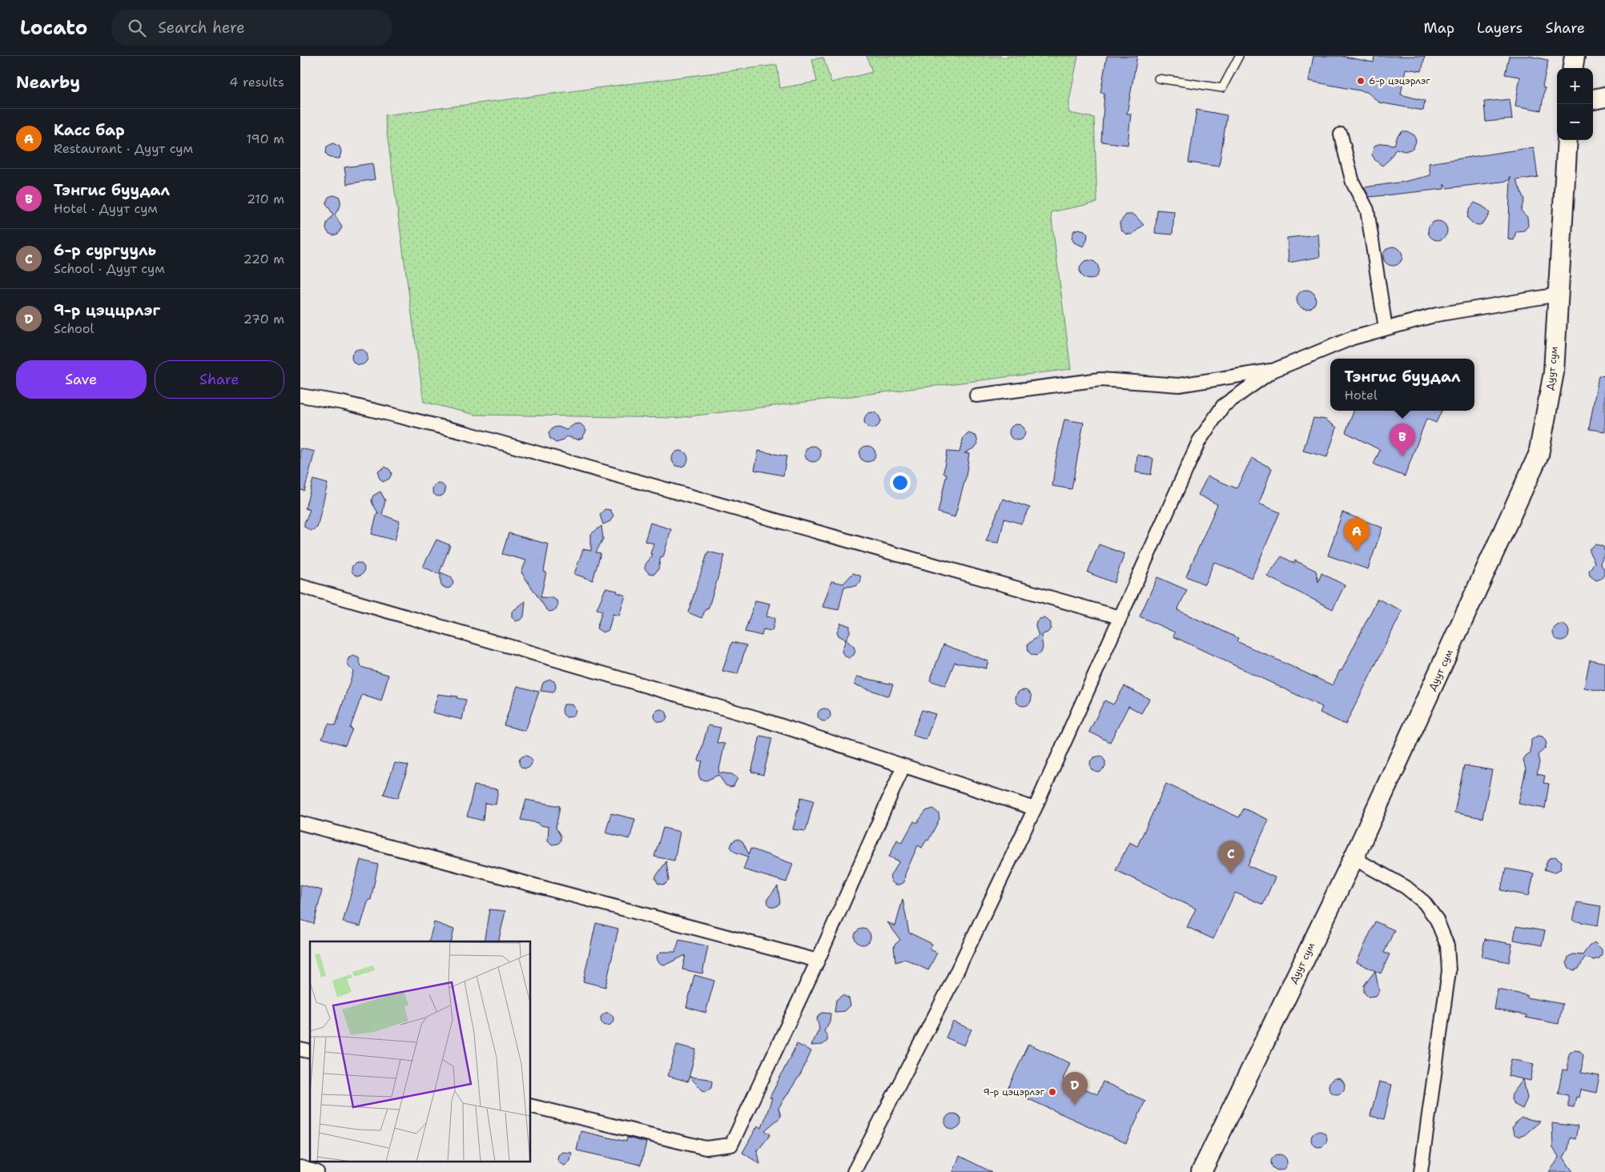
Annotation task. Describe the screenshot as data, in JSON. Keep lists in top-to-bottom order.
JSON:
{
  "streets": {
    "main road": ["Дуут сум"]
  },
  "places": ["6-р цэцэрлэг", "9-р цэцэрлэг"],
  "page": {
    "header": "Locato",
    "search": "Search here",
    "nav": ["Map", "Layers", "Share"],
    "heading": ["Nearby", "4 results"],
    "map_buttons": ["+", "−"],
    "list": [
      {
        "mark": "A",
        "name": "Касс бар",
        "note": "Restaurant · Дуут сум",
        "value": "190 m"
      },
      {
        "mark": "B",
        "name": "Тэнгис буудал",
        "note": "Hotel · Дуут сум",
        "value": "210 m"
      },
      {
        "mark": "C",
        "name": "6-р сургууль",
        "note": "School · Дуут сум",
        "value": "220 m"
      },
      {
        "mark": "D",
        "name": "9-р цэццрлэг",
        "note": "School",
        "value": "270 m"
      }
    ],
    "buttons": ["Save", "Share"],
    "popup": ["Тэнгис буудал", "Hotel"],
    "pins": [
      "B",
      "A",
      "C",
      "D"
    ]
  }
}
